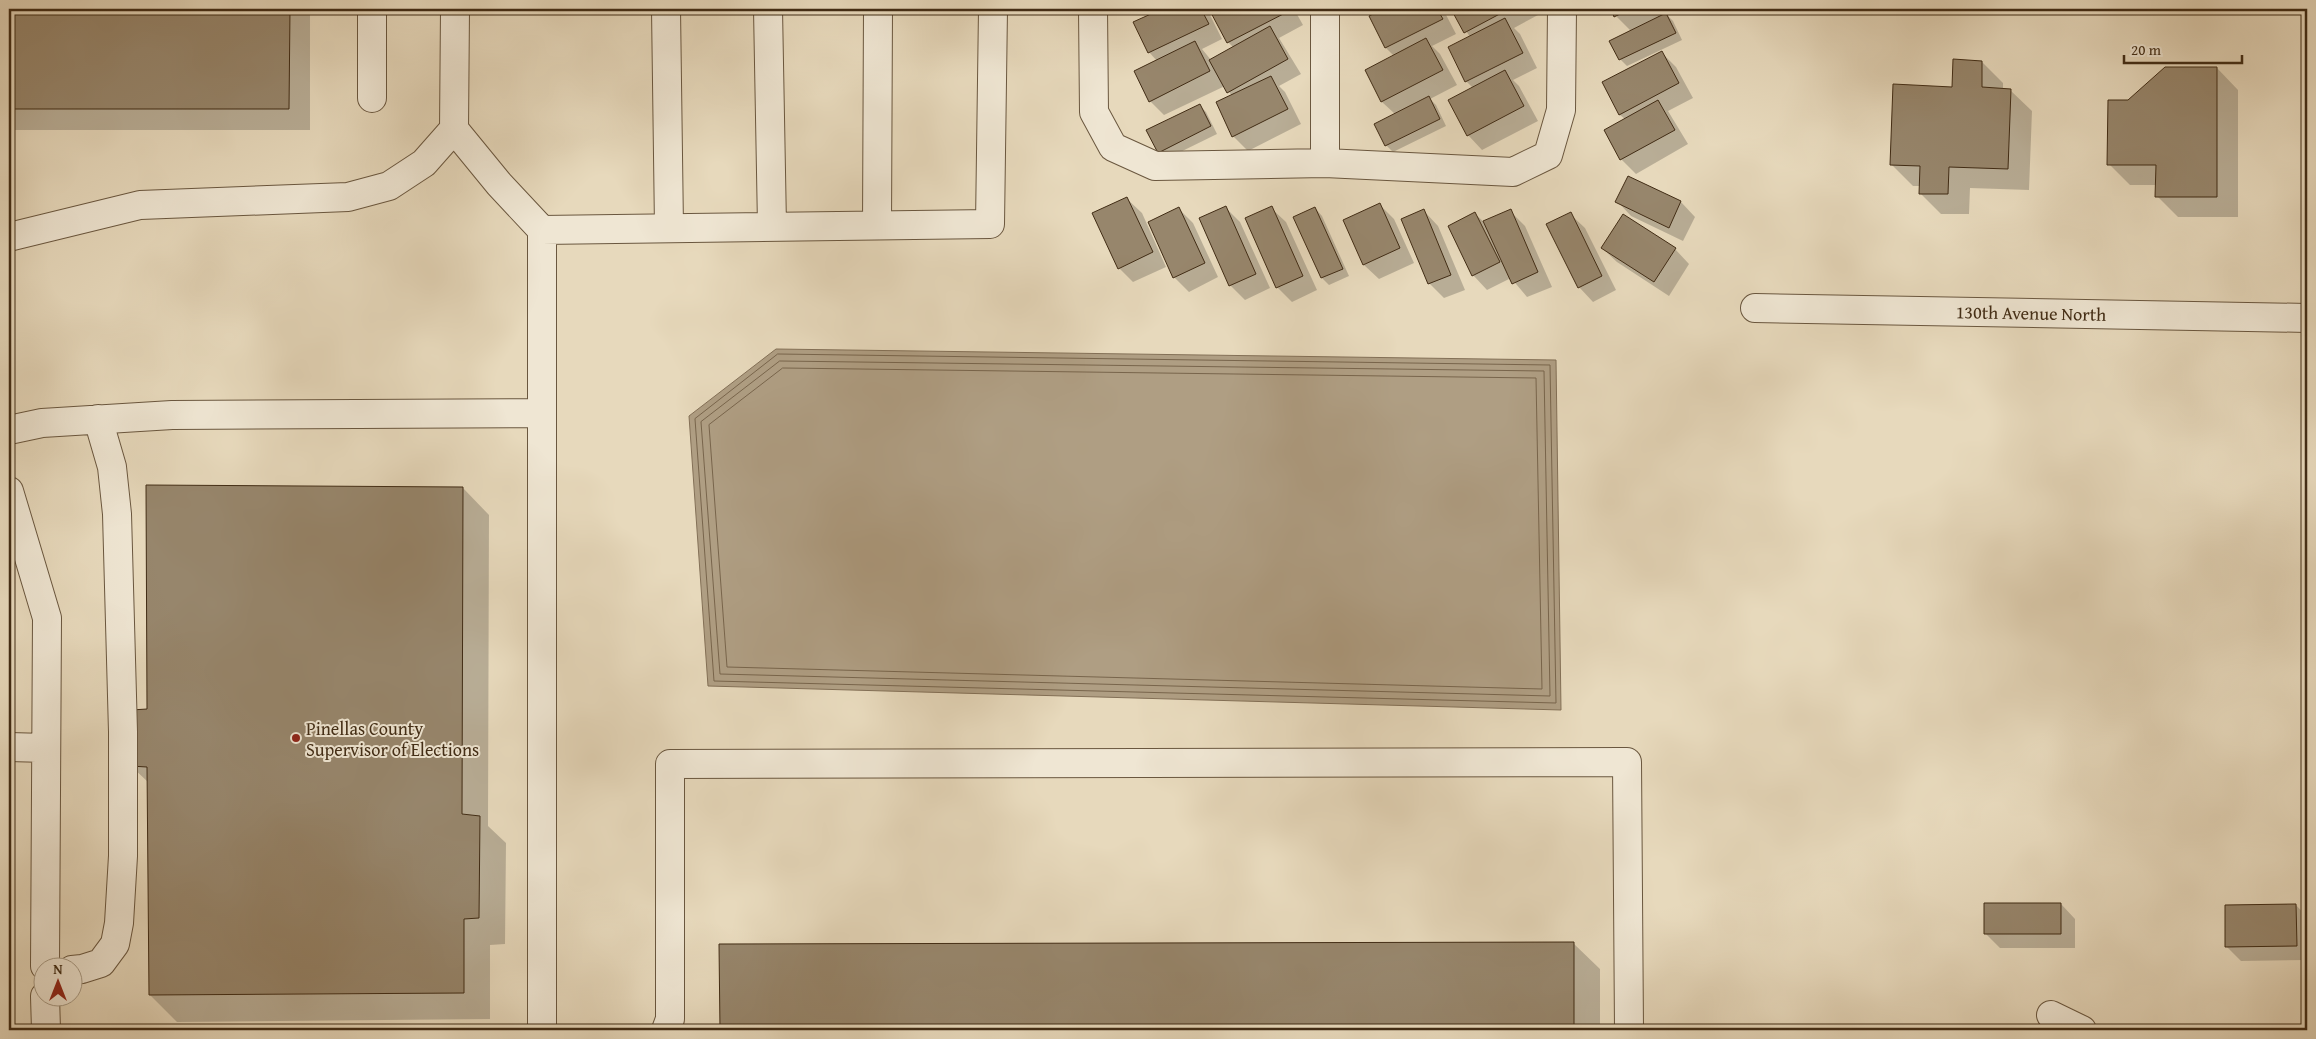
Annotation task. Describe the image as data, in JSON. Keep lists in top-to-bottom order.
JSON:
{
  "streets": {
    "street": ["130th Avenue North"]
  },
  "places": ["Pinellas County Supervisor of Elections"],
  "scale_bar": "20 m",
  "north": "top"
}
